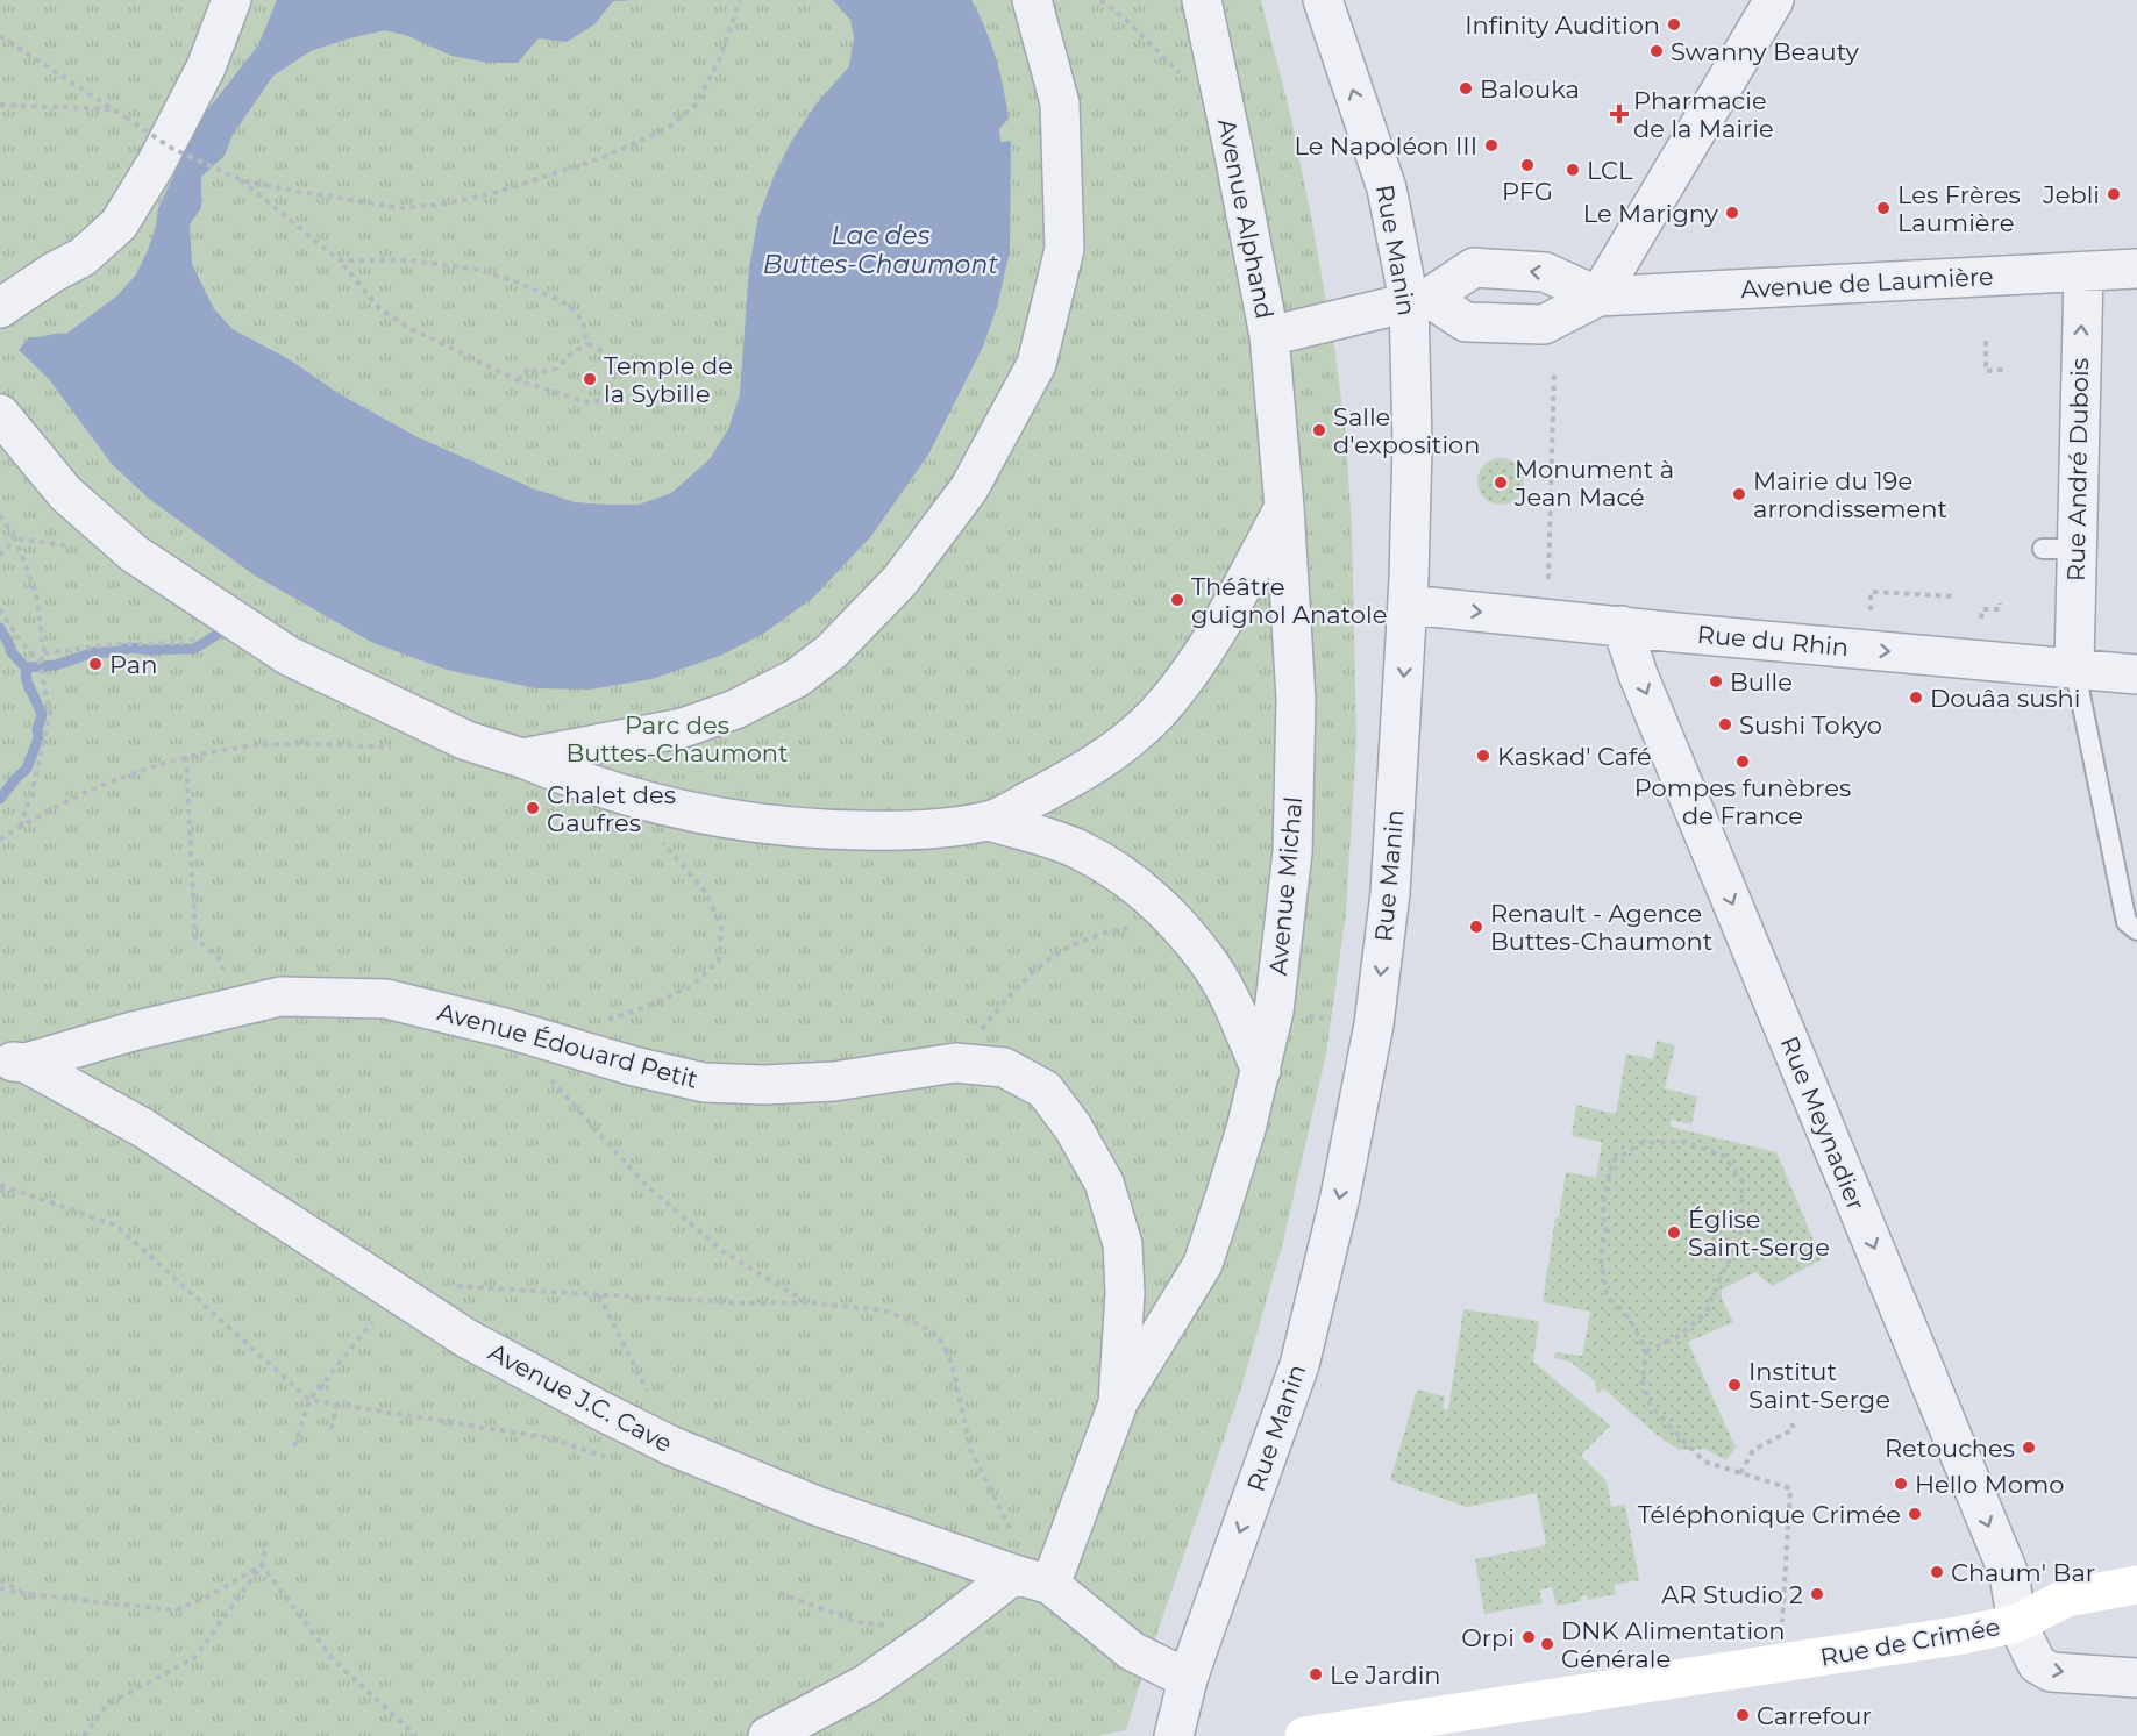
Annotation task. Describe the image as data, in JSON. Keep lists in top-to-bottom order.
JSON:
{
  "streets": {
    "street": [
      "Avenue Alphand",
      "Rue Manin",
      "Avenue de Laumière",
      "Rue André Dubois",
      "Rue du Rhin",
      "Avenue Michal",
      "Avenue Édouard Petit",
      "Rue Meynadier",
      "Avenue J.C. Cave",
      "Rue de Crimée"
    ]
  },
  "crossings": [
    ["Avenue Alphand", "Rue Manin"],
    ["Avenue Alphand", "Avenue de Laumière"],
    ["Avenue Alphand", "Avenue Michal"],
    ["Rue Manin", "Avenue de Laumière"],
    ["Rue Manin", "Rue du Rhin"],
    ["Rue Manin", "Avenue J.C. Cave"],
    ["Avenue de Laumière", "Rue André Dubois"],
    ["Rue André Dubois", "Rue du Rhin"],
    ["Rue du Rhin", "Rue Meynadier"],
    ["Avenue Michal", "Avenue Édouard Petit"],
    ["Avenue Édouard Petit", "Avenue J.C. Cave"],
    ["Rue Meynadier", "Rue de Crimée"]
  ],
  "one_way": ["Rue André Dubois", "Rue du Rhin", "Rue Meynadier"],
  "water": ["Lac des Buttes-Chaumont"],
  "parks": ["Parc des Buttes-Chaumont"],
  "places": {
    "other": [
      "Infinity Audition",
      "Swanny Beauty",
      "Balouka",
      "Le Napoléon III",
      "PFG",
      "LCL",
      "Jebli",
      "Les Frères Laumière",
      "Le Marigny",
      "Temple de la Sybille",
      "Salle d'exposition",
      "Monument à Jean Macé",
      "Mairie du 19e arrondissement",
      "Théâtre guignol Anatole",
      "Pan",
      "Bulle",
      "Douâa sushi",
      "Sushi Tokyo",
      "Kaskad' Café",
      "Pompes funèbres de France",
      "Chalet des Gaufres",
      "Renault - Agence Buttes-Chaumont",
      "Église Saint-Serge",
      "Institut Saint-Serge",
      "Retouches",
      "Hello Momo",
      "Téléphonique Crimée",
      "Chaum' Bar",
      "AR Studio 2",
      "Orpi",
      "DNK Alimentation Générale",
      "Le Jardin",
      "Carrefour"
    ],
    "health": ["Pharmacie de la Mairie"]
  }
}
